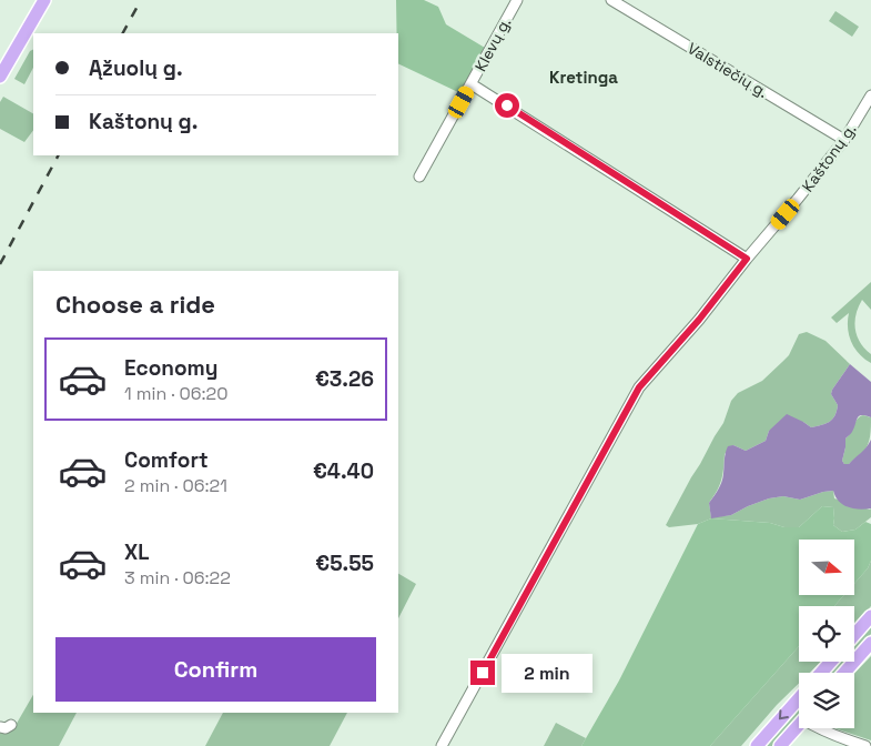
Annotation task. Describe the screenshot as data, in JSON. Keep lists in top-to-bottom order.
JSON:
{
  "streets": {
    "street": ["Klevų g.", "Valstiečių g.", "Kaštonų g."]
  },
  "crossings": [
    ["Valstiečių g.", "Kaštonų g."]
  ],
  "districts": ["Kretinga"],
  "north": "right",
  "page": {
    "banner": ["Ąžuolų g.", "Kaštonų g."],
    "heading": "Choose a ride",
    "list": [
      {
        "name": "Economy",
        "note": "1 min · 06:20",
        "value": "€3.26"
      },
      {
        "name": "Comfort",
        "note": "2 min · 06:21",
        "value": "€4.40"
      },
      {
        "name": "XL",
        "note": "3 min · 06:22",
        "value": "€5.55"
      }
    ],
    "buttons": "Confirm",
    "bubble": "2 min"
  }
}
